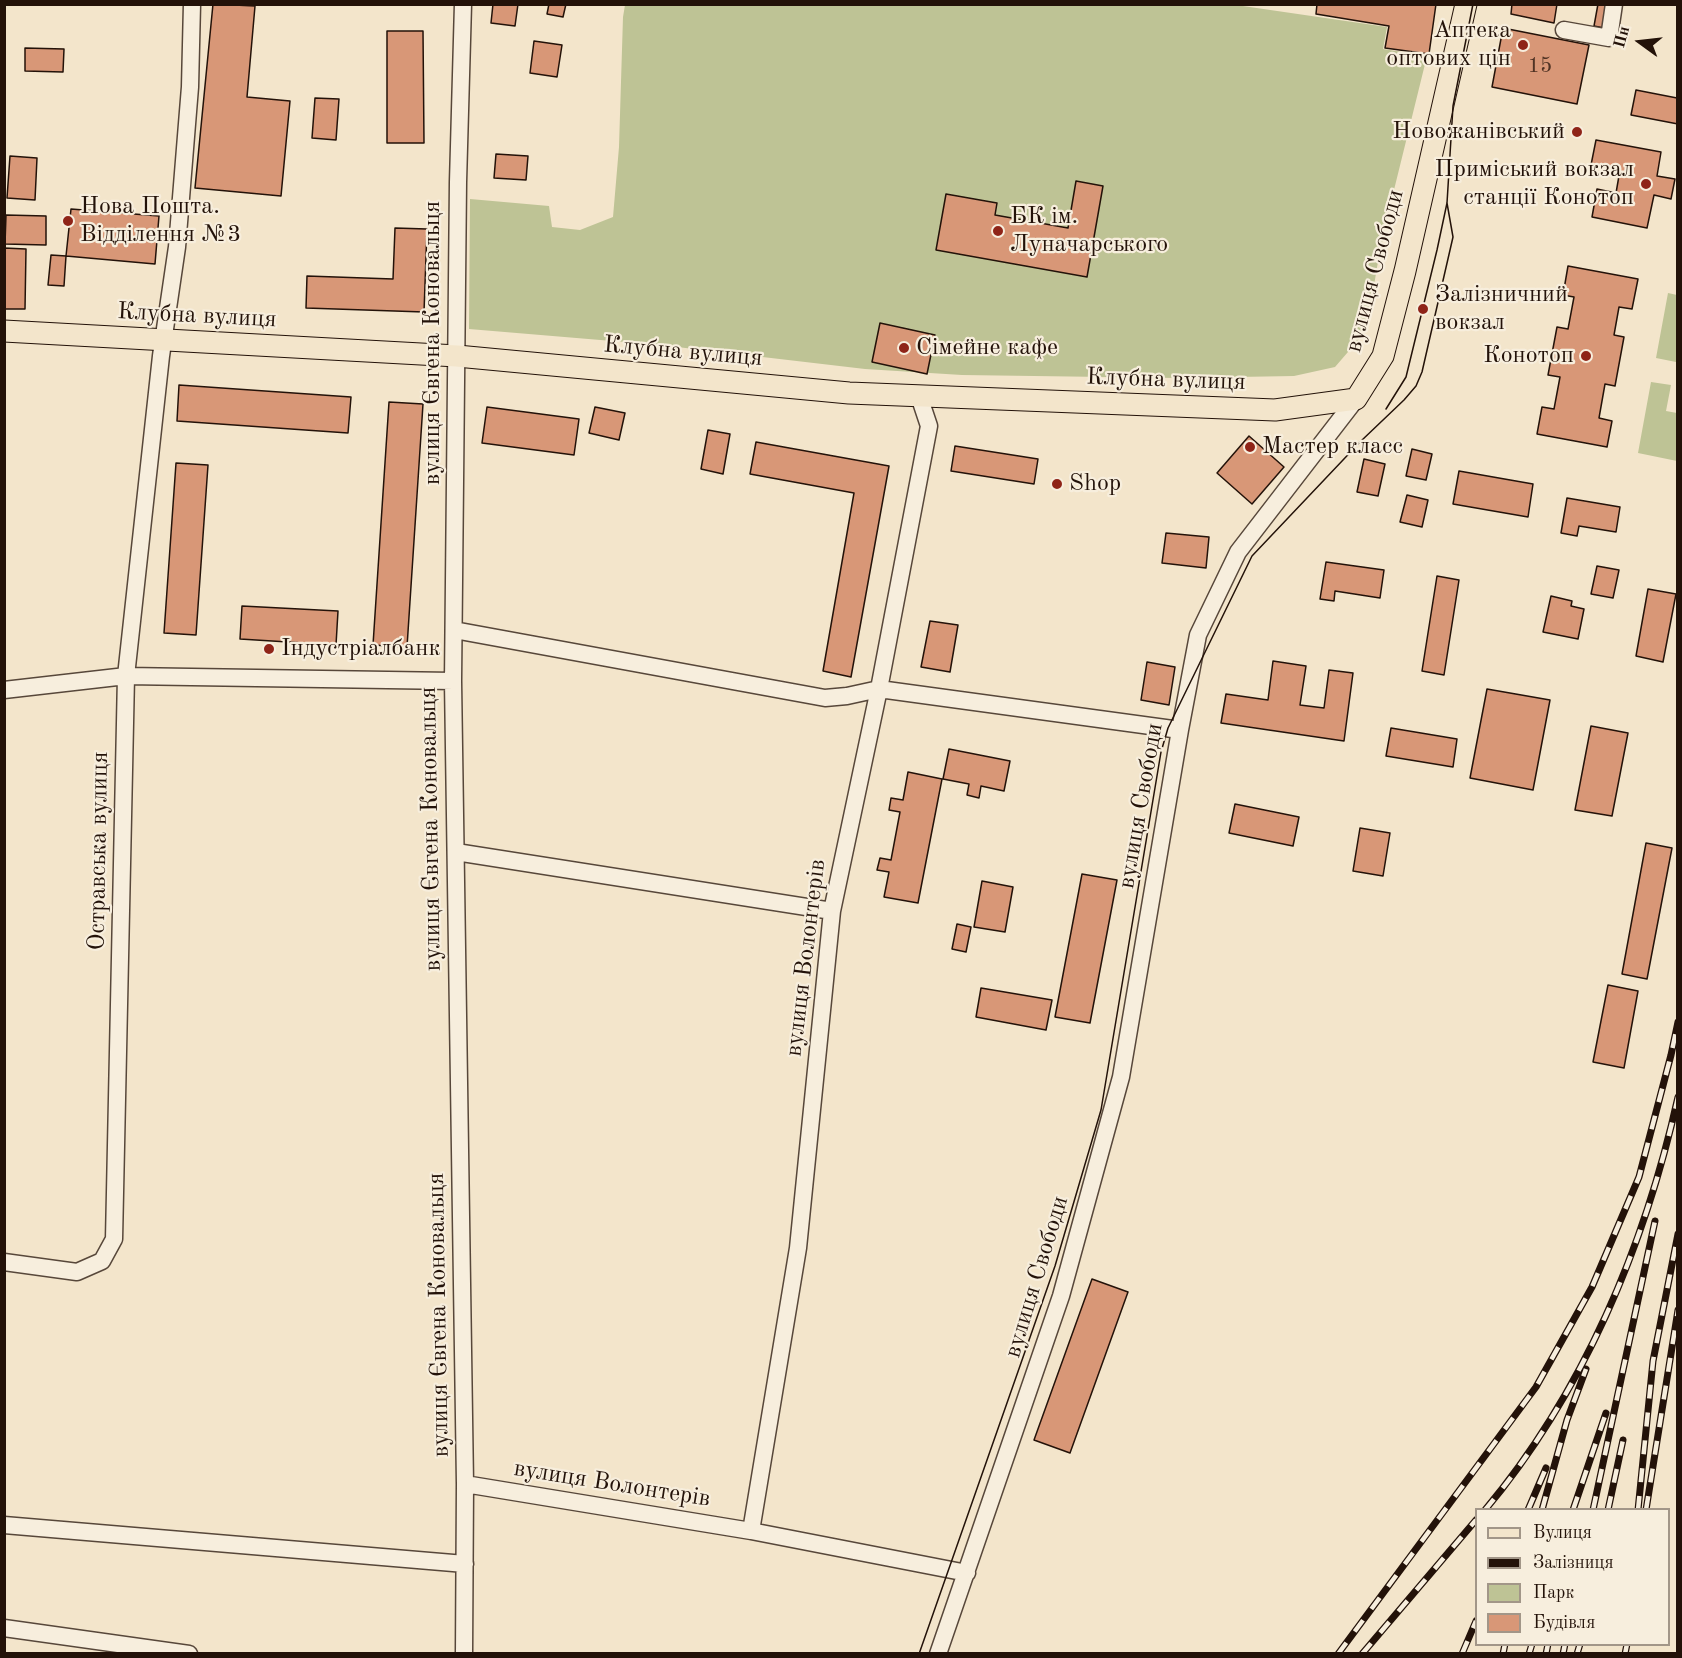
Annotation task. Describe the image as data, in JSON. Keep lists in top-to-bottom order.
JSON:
{
  "streets": {
    "main road": ["вулиця Свободи", "Клубна вулиця"],
    "street": ["вулиця Євгена Коновальця", "Остравська вулиця", "вулиця Волонтерів"]
  },
  "crossings": [
    ["вулиця Свободи", "Клубна вулиця"],
    ["вулиця Свободи", "вулиця Волонтерів"],
    ["Клубна вулиця", "вулиця Євгена Коновальця"],
    ["Клубна вулиця", "Остравська вулиця"],
    ["Клубна вулиця", "вулиця Волонтерів"],
    ["вулиця Євгена Коновальця", "вулиця Волонтерів"]
  ],
  "places": [
    "Аптека оптових цін",
    "Новожанівський",
    "Приміський вокзал станції Конотоп",
    "Нова Пошта. Відділення №3",
    "БК ім. Луначарського",
    "Залізничний вокзал",
    "Сімейне кафе",
    "Конотоп",
    "Мастер класс",
    "Shop",
    "Індустріалбанк"
  ],
  "house_numbers": ["15"],
  "legend": [
    "Вулиця",
    "Залізниця",
    "Парк",
    "Будівля"
  ],
  "north": "left"
}
